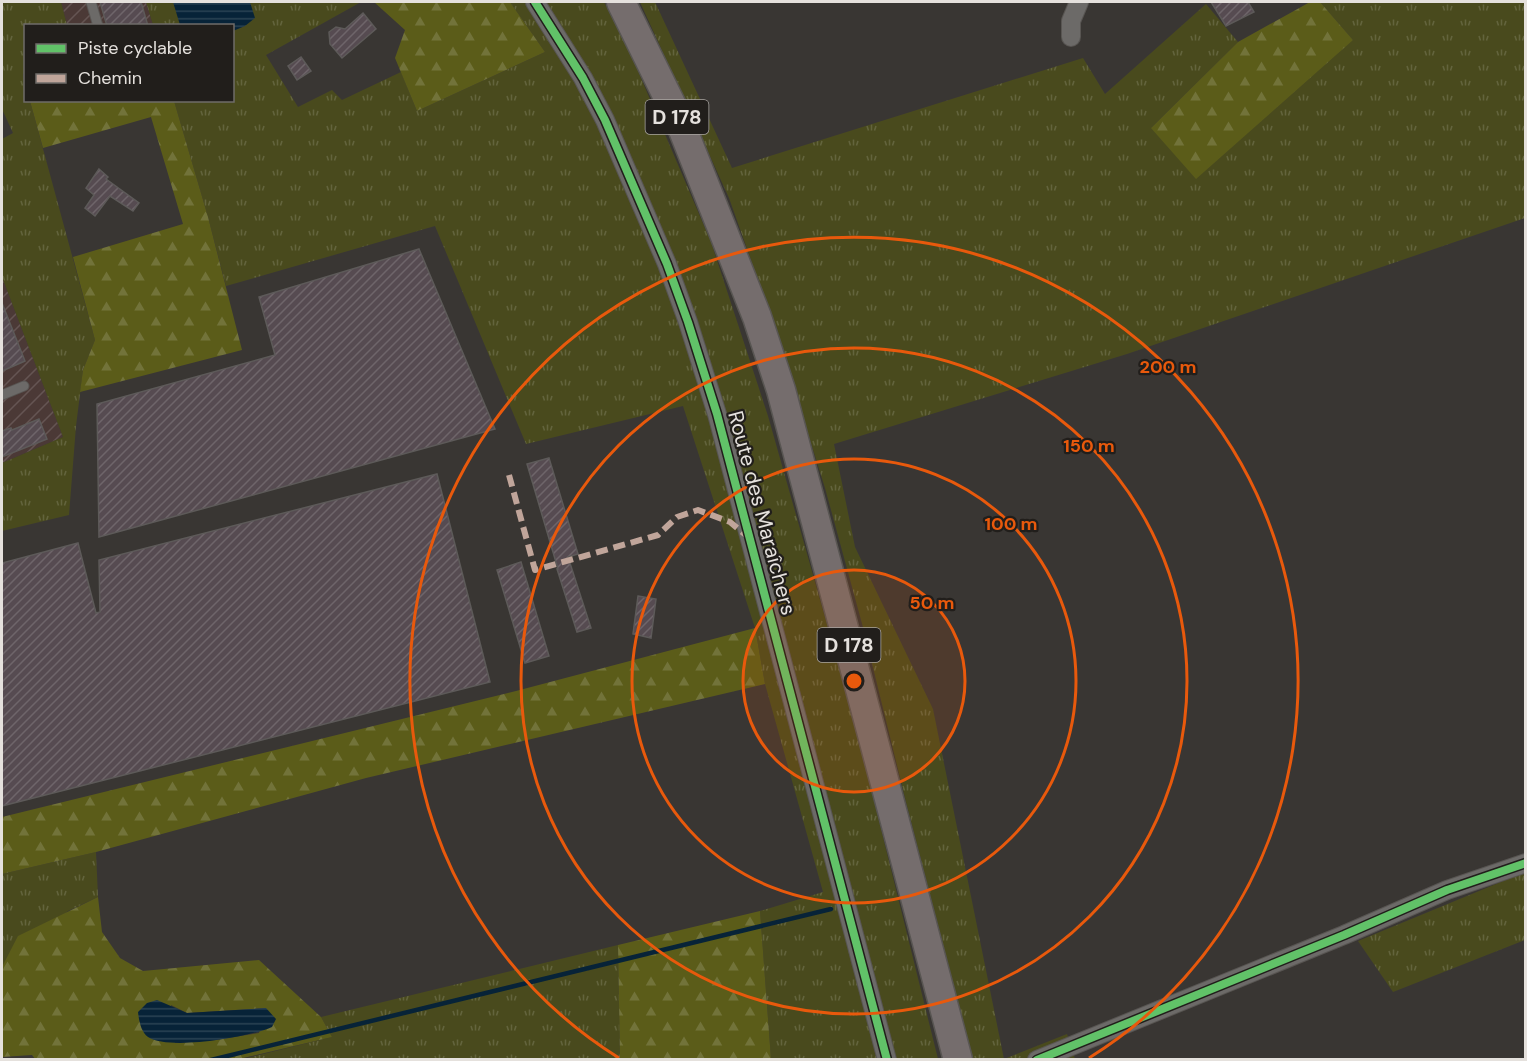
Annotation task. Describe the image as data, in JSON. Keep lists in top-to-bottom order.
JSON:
{
  "streets": {
    "main road": ["D 178"],
    "street": ["Route des Maraîchers"]
  },
  "legend": ["Piste cyclable", "Chemin"],
  "rings": [
    "200 m",
    "150 m",
    "100 m",
    "50 m"
  ]
}
